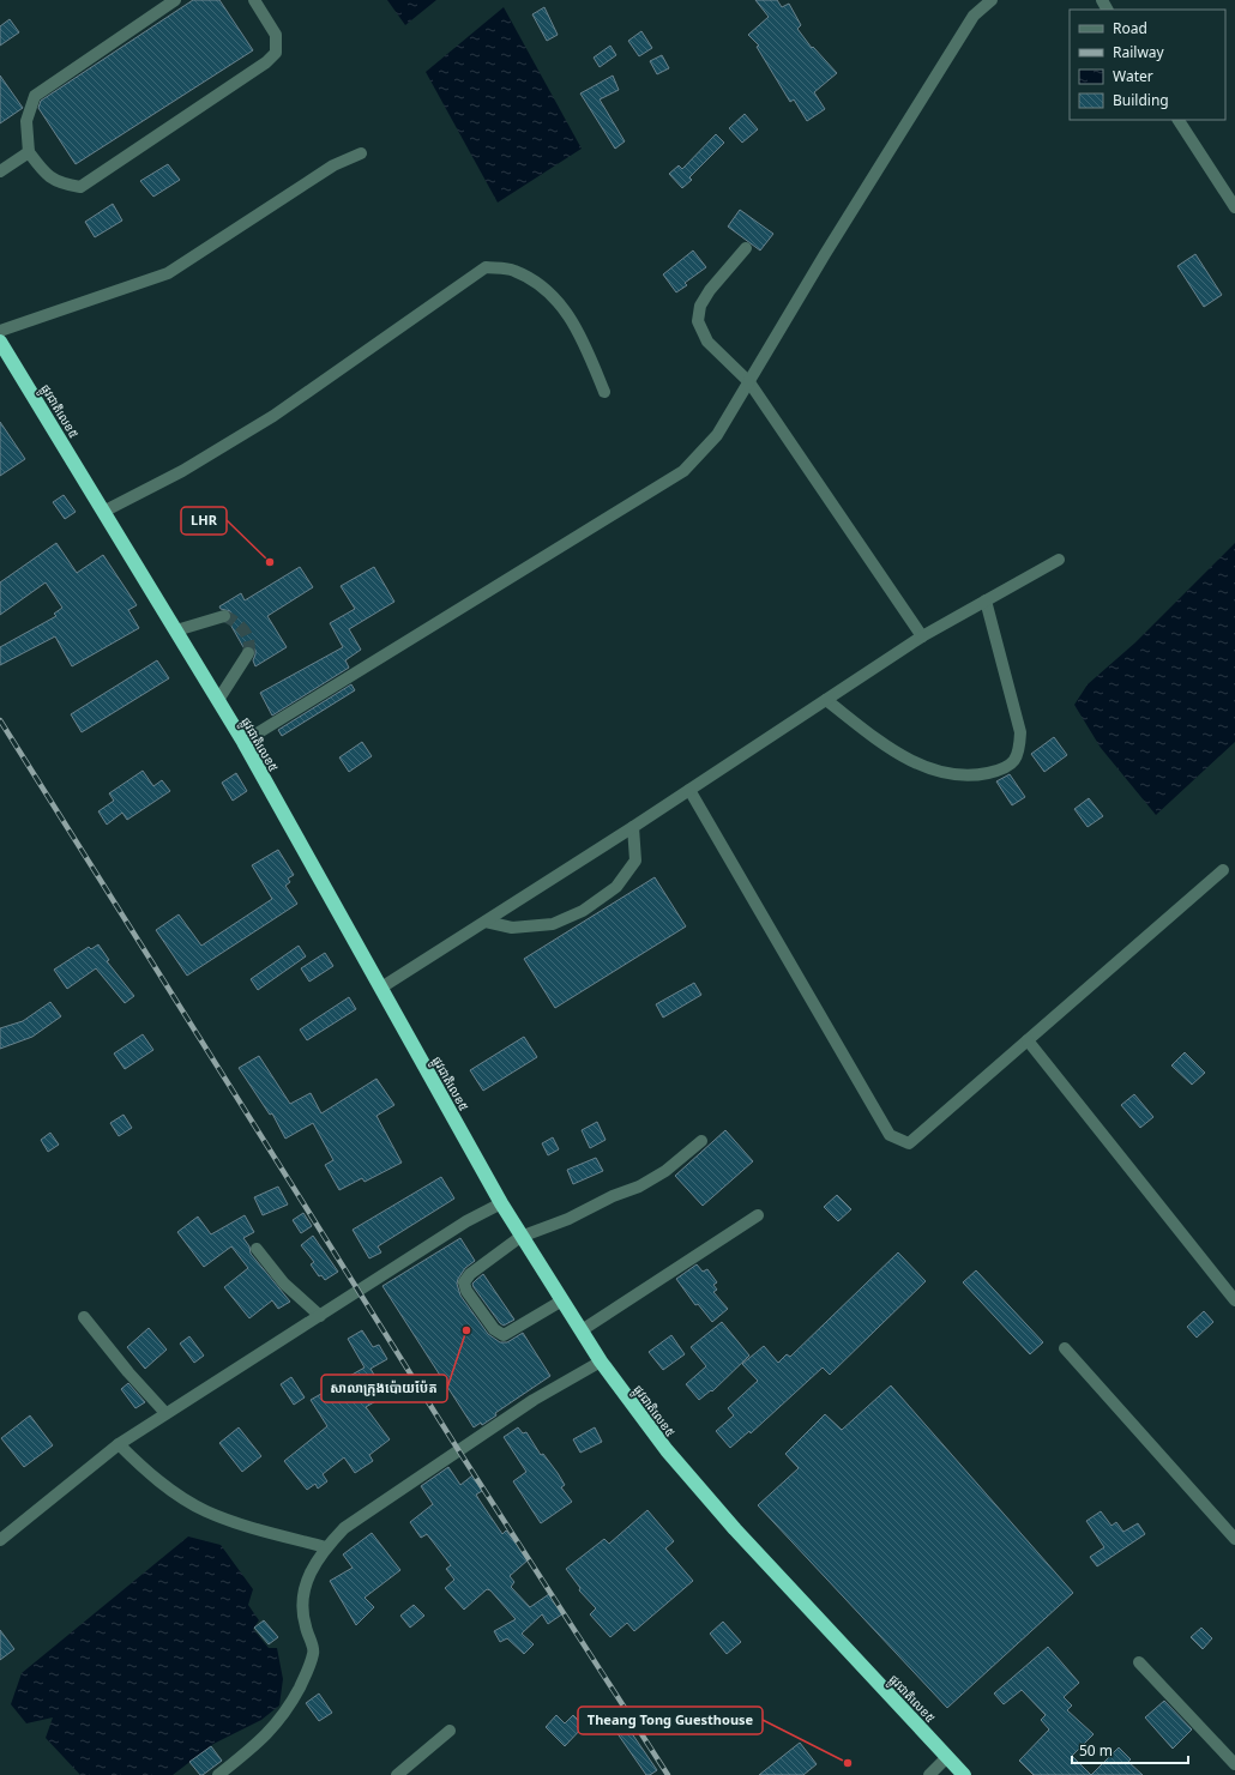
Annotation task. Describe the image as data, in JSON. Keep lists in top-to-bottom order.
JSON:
{
  "streets": {
    "highway": ["ផ្លូវជាតិលេខ៥"]
  },
  "places": ["LHR", "សាលាក្រុងប៉ោយប៉ែត", "Theang Tong Guesthouse"],
  "legend": [
    "Road",
    "Railway",
    "Water",
    "Building"
  ],
  "scale_bar": "50 m"
}
